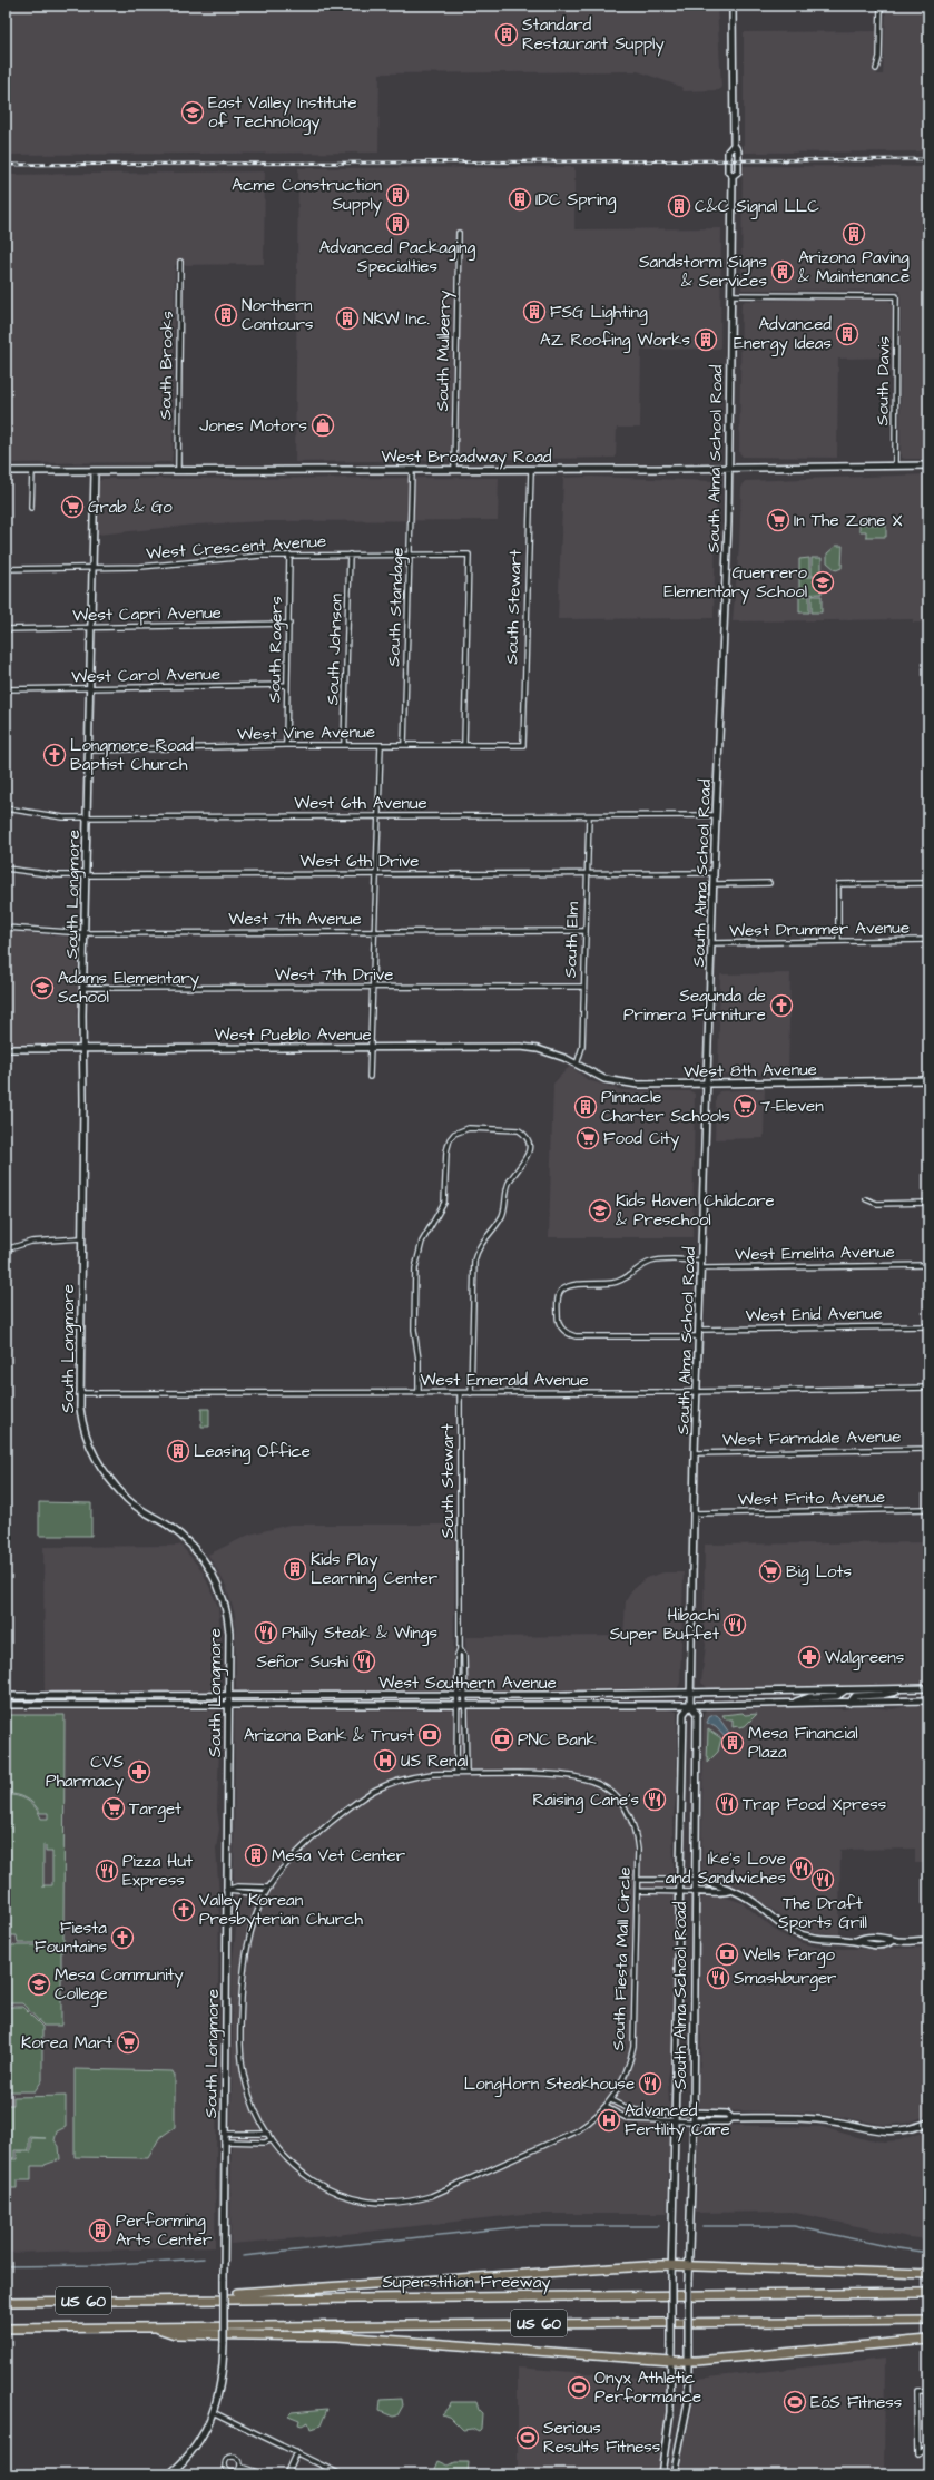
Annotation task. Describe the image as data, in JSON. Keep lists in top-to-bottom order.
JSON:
{
  "streets": {
    "highway": ["Superstition Freeway", "US 60"],
    "main road": [
      "West Broadway Road",
      "South Alma School Road",
      "South Longmore",
      "West Pueblo Avenue",
      "West 8th Avenue",
      "West Southern Avenue"
    ],
    "street": [
      "South Mulberry",
      "South Brooks",
      "South Davis",
      "West Crescent Avenue",
      "South Standage",
      "South Stewart",
      "West Capri Avenue",
      "South Rogers",
      "South Johnson",
      "West Carol Avenue",
      "West Vine Avenue",
      "West 6th Avenue",
      "West 6th Drive",
      "West 7th Avenue",
      "West Drummer Avenue",
      "South Elm",
      "West 7th Drive",
      "West Emelita Avenue",
      "West Enid Avenue",
      "West Emerald Avenue",
      "West Farmdale Avenue",
      "West Frito Avenue",
      "South Fiesta Mall Circle"
    ]
  },
  "crossings": [
    ["South Mulberry", "West Broadway Road"],
    ["South Brooks", "West Broadway Road"],
    ["South Davis", "West Broadway Road"],
    ["South Davis", "South Alma School Road"],
    ["West Broadway Road", "South Alma School Road"],
    ["West Broadway Road", "South Standage"],
    ["West Broadway Road", "South Stewart"],
    ["West Broadway Road", "South Longmore"],
    ["South Alma School Road", "West 6th Avenue"],
    ["South Alma School Road", "West 6th Drive"],
    ["South Alma School Road", "West Drummer Avenue"],
    ["South Alma School Road", "West 8th Avenue"],
    ["South Alma School Road", "West Emelita Avenue"],
    ["South Alma School Road", "West Enid Avenue"],
    ["South Alma School Road", "West Emerald Avenue"],
    ["South Alma School Road", "West Farmdale Avenue"],
    ["South Alma School Road", "West Frito Avenue"],
    ["South Alma School Road", "West Southern Avenue"],
    ["West Crescent Avenue", "South Standage"],
    ["West Crescent Avenue", "South Rogers"],
    ["West Crescent Avenue", "South Johnson"],
    ["West Crescent Avenue", "West Vine Avenue"],
    ["West Crescent Avenue", "South Longmore"],
    ["South Standage", "West Vine Avenue"],
    ["South Stewart", "West Vine Avenue"],
    ["South Stewart", "West Emerald Avenue"],
    ["South Stewart", "West Southern Avenue"],
    ["South Stewart", "South Fiesta Mall Circle"],
    ["West Capri Avenue", "South Rogers"],
    ["West Capri Avenue", "South Longmore"],
    ["South Rogers", "West Carol Avenue"],
    ["South Rogers", "West Vine Avenue"],
    ["South Johnson", "West Vine Avenue"],
    ["West Carol Avenue", "South Longmore"],
    ["West Vine Avenue", "South Longmore"],
    ["West 6th Avenue", "South Longmore"],
    ["West 6th Avenue", "South Elm"],
    ["West 6th Drive", "South Longmore"],
    ["West 6th Drive", "South Elm"],
    ["South Longmore", "West 7th Avenue"],
    ["South Longmore", "West 7th Drive"],
    ["South Longmore", "West Pueblo Avenue"],
    ["South Longmore", "West Emerald Avenue"],
    ["South Longmore", "West Southern Avenue"],
    ["West 7th Avenue", "South Elm"],
    ["South Elm", "West 7th Drive"],
    ["South Elm", "West Pueblo Avenue"],
    ["South Elm", "West 8th Avenue"],
    ["West Pueblo Avenue", "West 8th Avenue"]
  ],
  "places": {
    "building": [
      "Standard Restaurant Supply",
      "Acme Construction Supply",
      "IDC Spring",
      "C&C Signal LLC",
      "Advanced Packaging Specialties",
      "Arizona Paving & Maintenance",
      "Sandstorm Signs & Services",
      "FSG Lighting",
      "Northern Contours",
      "NKW Inc.",
      "Advanced Energy Ideas",
      "AZ Roofing Works",
      "Pinnacle Charter Schools",
      "Leasing Office",
      "Kids Play Learning Center",
      "Mesa Financial Plaza",
      "Mesa Vet Center",
      "Performing Arts Center"
    ],
    "school or university": [
      "East Valley Institute of Technology",
      "Guerrero Elementary School",
      "Adams Elementary School",
      "Kids Haven Childcare & Preschool",
      "Mesa Community College"
    ],
    "shop": ["Jones Motors"],
    "supermarket": [
      "Grab & Go",
      "In The Zone X",
      "7-Eleven",
      "Food City",
      "Big Lots",
      "Target",
      "Korea Mart"
    ],
    "church": [
      "Longmore Road Baptist Church",
      "Segunda de Primera Furniture",
      "Valley Korean Presbyterian Church",
      "Fiesta Fountains"
    ],
    "restaurant": [
      "Hibachi Super Buffet",
      "Philly Steak & Wings",
      "Señor Sushi",
      "Raising Cane's",
      "Trap Food Xpress",
      "Ike's Love and Sandwiches",
      "Pizza Hut Express",
      "The Draft Sports Grill",
      "Smashburger",
      "LongHorn Steakhouse"
    ],
    "pharmacy": ["Walgreens", "CVS Pharmacy"],
    "bank": ["Arizona Bank & Trust", "PNC Bank", "Wells Fargo"],
    "hospital": ["US Renal", "Advanced Fertility Care"],
    "sports": ["Onyx Athletic Performance", "EōS Fitness", "Serious Results Fitness"]
  }
}
